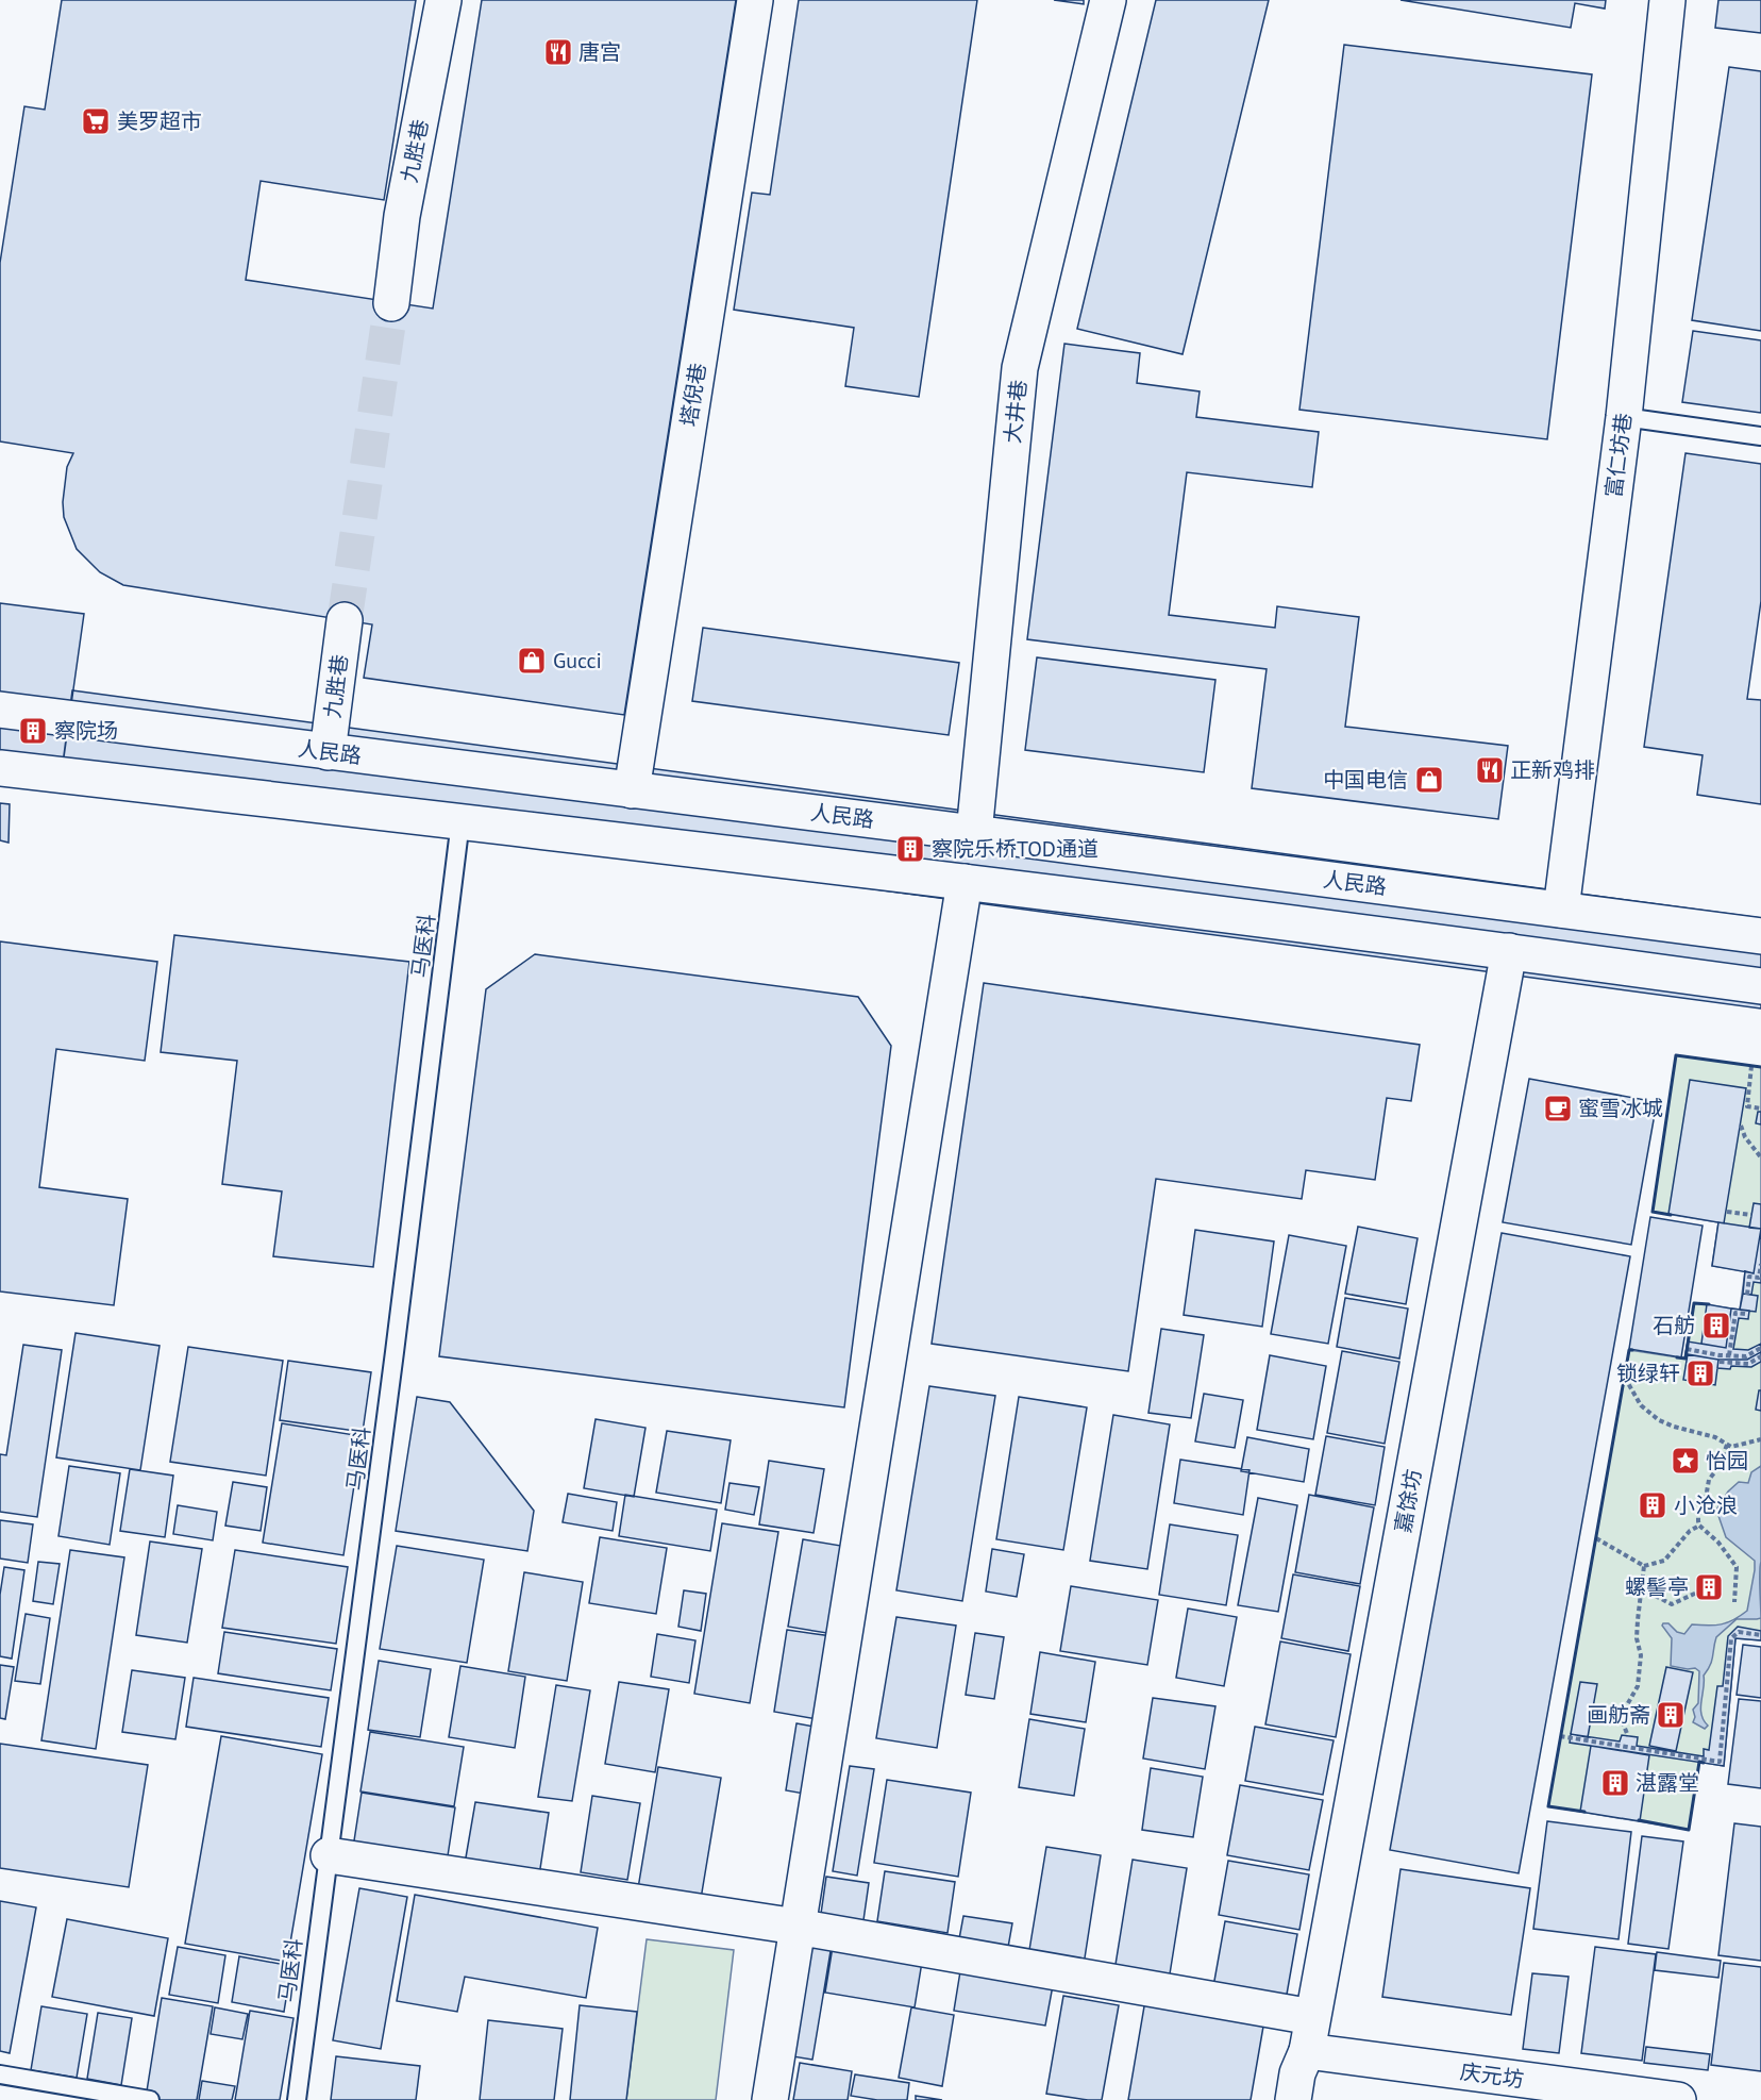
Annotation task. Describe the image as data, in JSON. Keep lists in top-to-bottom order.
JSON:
{
  "streets": {
    "street": [
      "九胜巷",
      "塔倪巷",
      "大井巷",
      "富仁坊巷",
      "人民路",
      "嘉馀坊",
      "庆元坊"
    ],
    "lane": ["马医科"]
  },
  "crossings": [
    ["九胜巷", "人民路"],
    ["塔倪巷", "人民路"],
    ["大井巷", "人民路"],
    ["富仁坊巷", "人民路"],
    ["嘉馀坊", "庆元坊"]
  ],
  "places": {
    "restaurant": ["唐宫", "正新鸡排"],
    "supermarket": ["美罗超市"],
    "shop": ["Gucci", "中国电信"],
    "building": [
      "察院场",
      "察院乐桥TOD通道",
      "石舫",
      "锁绿轩",
      "小沧浪",
      "螺髻亭",
      "画舫斋",
      "湛露堂"
    ],
    "cafe": ["蜜雪冰城"],
    "place": ["怡园"]
  }
}
